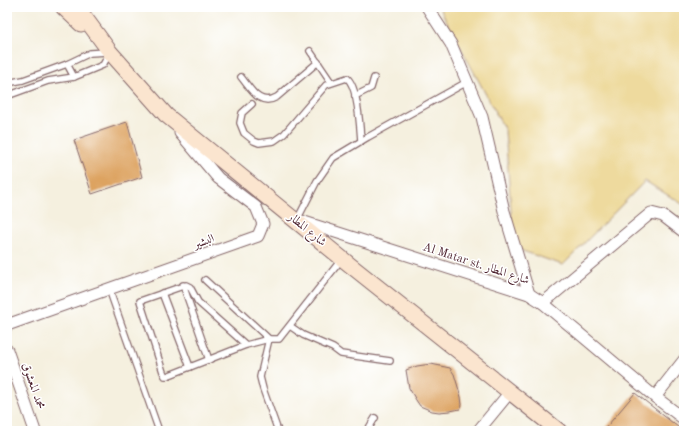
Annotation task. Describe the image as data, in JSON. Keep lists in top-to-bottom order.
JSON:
{
  "streets": {
    "main road": ["شارع المطار"],
    "street": ["البشير", "Al Matar st. شارع المطار", "محمد المعشوق"]
  },
  "crossings": [
    ["شارع المطار", "البشير"],
    ["شارع المطار", "Al Matar st. شارع المطار"]
  ]
}
